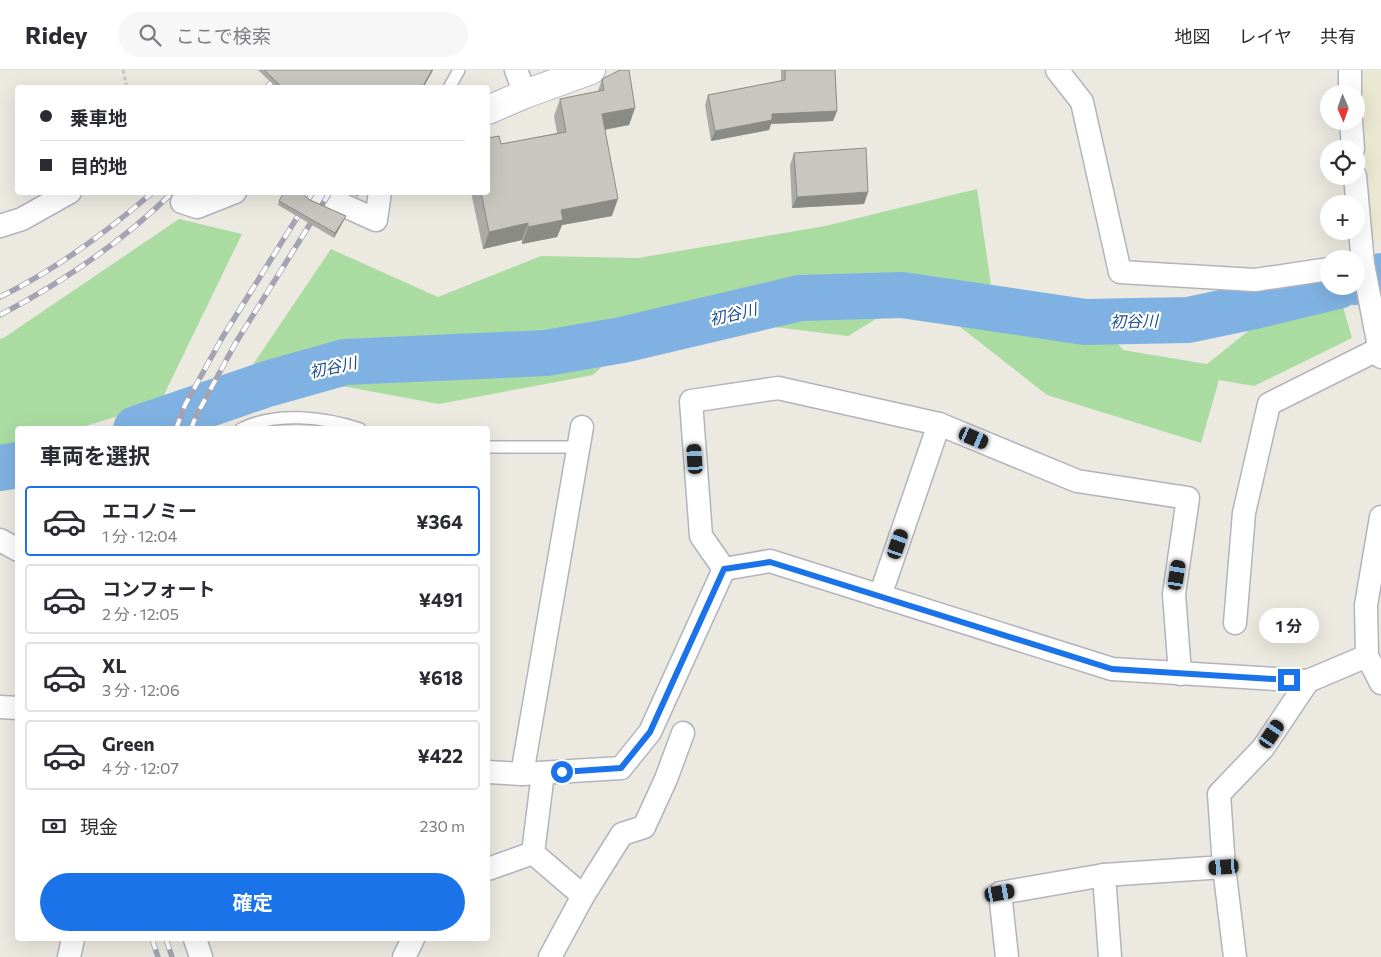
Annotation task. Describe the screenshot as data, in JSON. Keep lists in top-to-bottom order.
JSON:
{
  "water": ["初谷川"],
  "north": "bottom",
  "page": {
    "header": "Ridey",
    "search": "ここで検索",
    "nav": ["地図", "レイヤ", "共有"],
    "map_buttons": ["+", "−"],
    "banner": ["乗車地", "目的地"],
    "heading": "車両を選択",
    "list": [
      {
        "name": "エコノミー",
        "note": "1 分 · 12:04",
        "value": "¥364"
      },
      {
        "name": "コンフォート",
        "note": "2 分 · 12:05",
        "value": "¥491"
      },
      {
        "name": "XL",
        "note": "3 分 · 12:06",
        "value": "¥618"
      },
      {
        "name": "Green",
        "note": "4 分 · 12:07",
        "value": "¥422"
      }
    ],
    "bubble": "1 分",
    "pay": ["現金", "230 m"],
    "buttons": "確定"
  }
}
